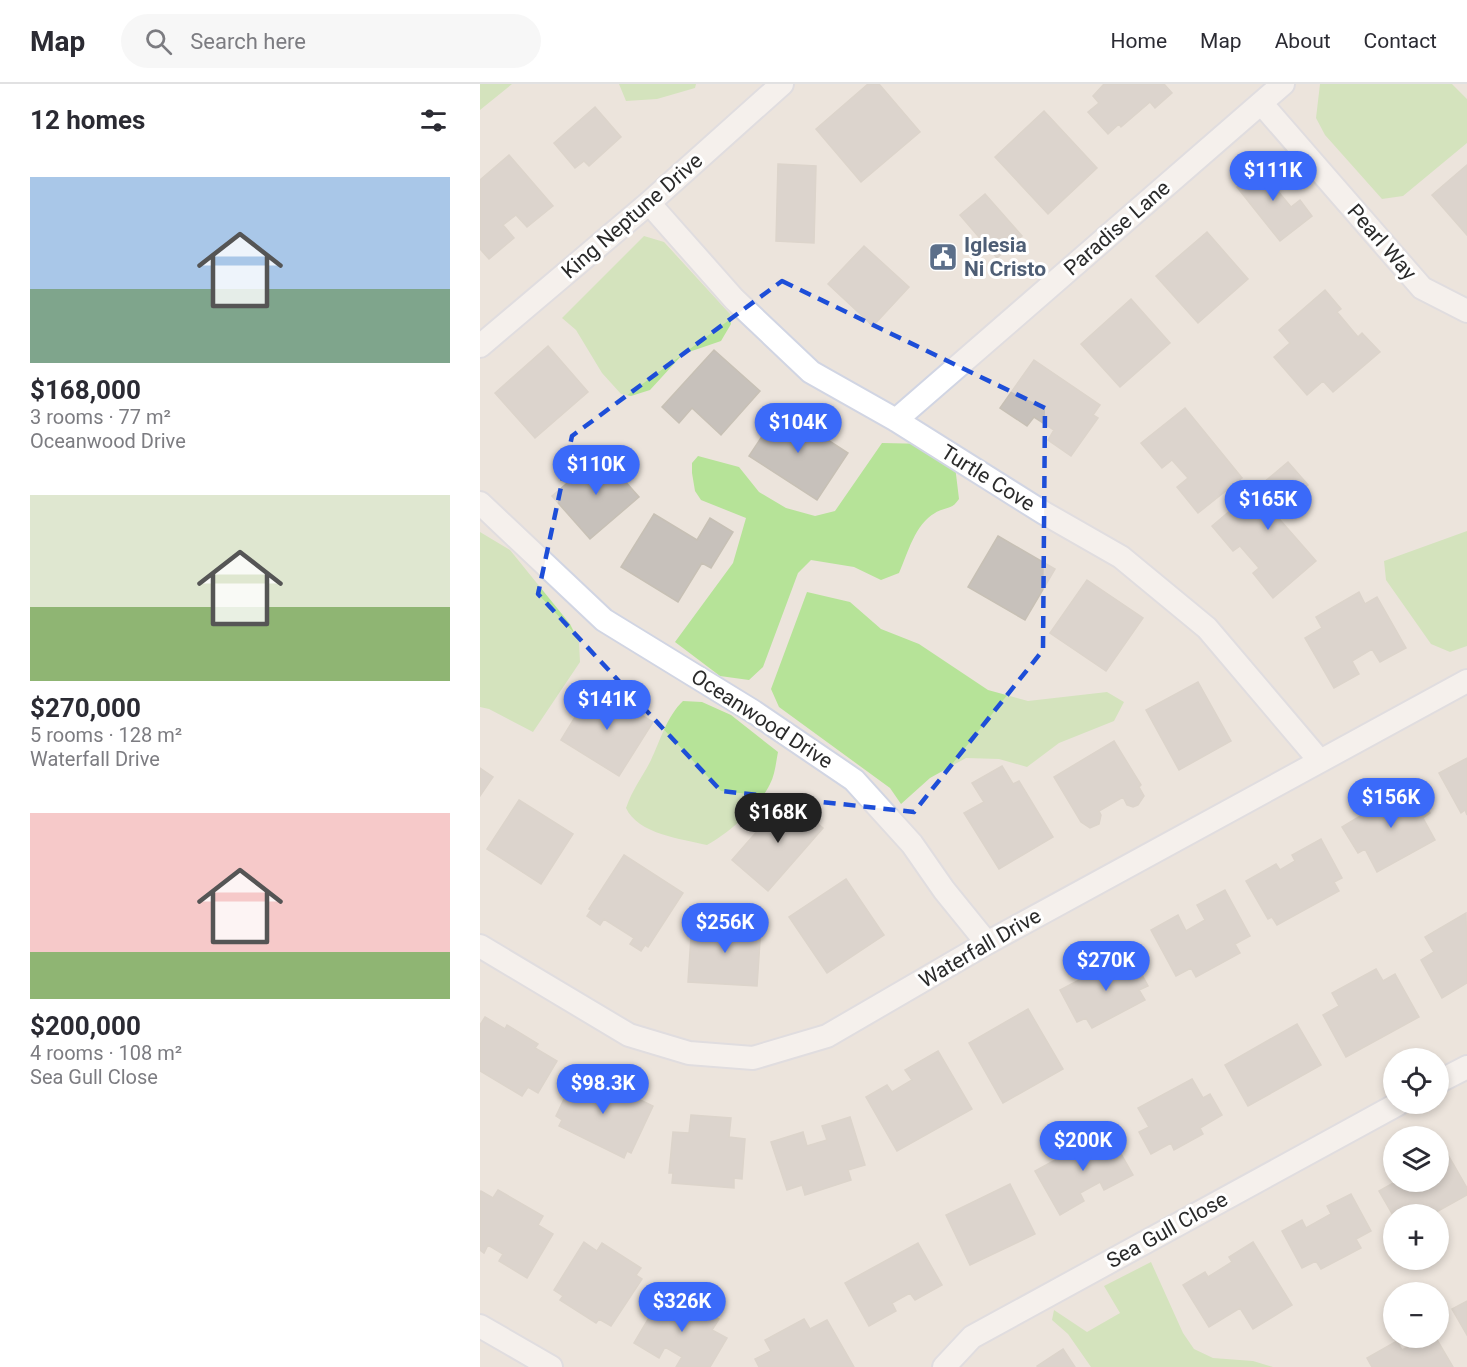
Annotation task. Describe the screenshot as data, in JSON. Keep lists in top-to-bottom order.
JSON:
{
  "streets": {
    "street": [
      "King Neptune Drive",
      "Paradise Lane",
      "Pearl Way",
      "Turtle Cove",
      "Oceanwood Drive",
      "Waterfall Drive",
      "Sea Gull Close"
    ]
  },
  "crossings": [
    ["King Neptune Drive", "Turtle Cove"],
    ["Paradise Lane", "Pearl Way"],
    ["Paradise Lane", "Turtle Cove"],
    ["Turtle Cove", "Waterfall Drive"],
    ["Oceanwood Drive", "Waterfall Drive"]
  ],
  "places": {
    "public building": ["Iglesia Ni Cristo"]
  },
  "page": {
    "header": "Map",
    "search": "Search here",
    "nav": [
      "Home",
      "Map",
      "About",
      "Contact"
    ],
    "heading": "12 homes",
    "price": [
      "$111K",
      "$104K",
      "$110K",
      "$165K",
      "$141K",
      "$156K",
      "$168K",
      "$256K",
      "$270K",
      "$98.3K",
      "$200K",
      "$326K"
    ],
    "list": [
      {
        "name": "$168,000",
        "note": "3 rooms · 77 m² · Oceanwood Drive"
      },
      {
        "name": "$270,000",
        "note": "5 rooms · 128 m² · Waterfall Drive"
      },
      {
        "name": "$200,000",
        "note": "4 rooms · 108 m² · Sea Gull Close"
      }
    ],
    "map_buttons": ["+", "−"]
  }
}
